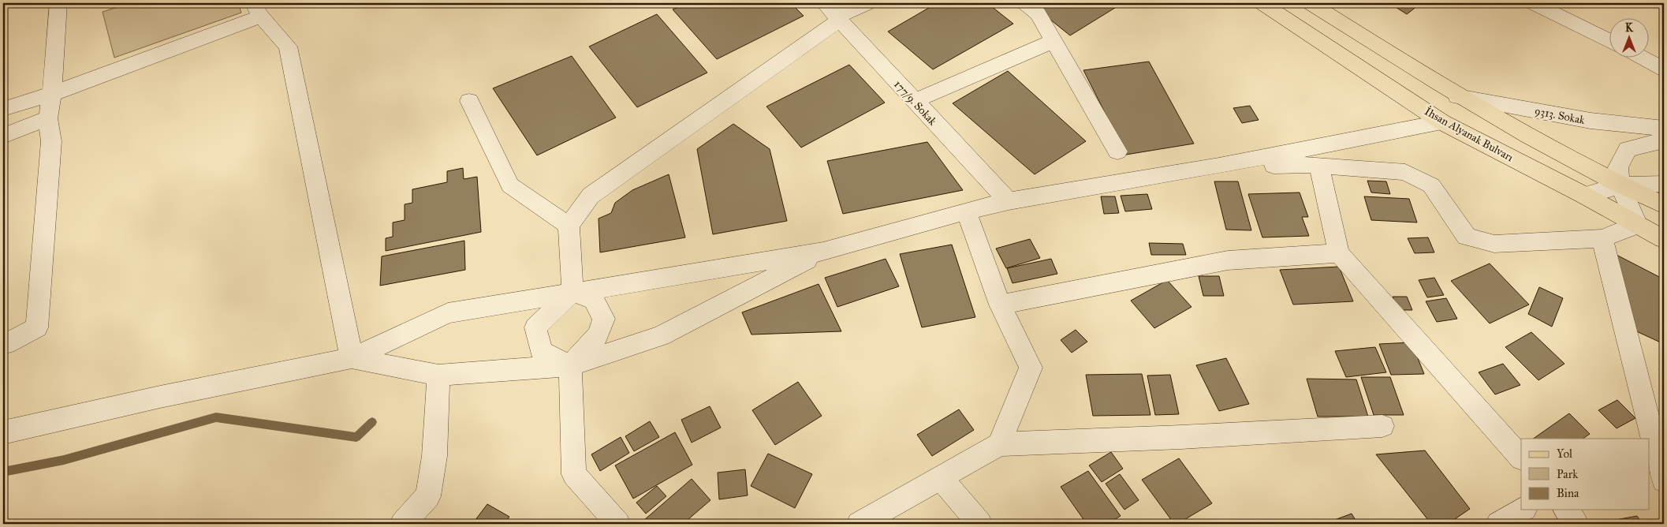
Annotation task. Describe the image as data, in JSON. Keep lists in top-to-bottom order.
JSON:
{
  "streets": {
    "main road": ["İhsan Alyanak Bulvarı"],
    "street": ["177/9. Sokak", "9313. Sokak"]
  },
  "legend": ["Yol", "Park", "Bina"],
  "north": "top"
}
